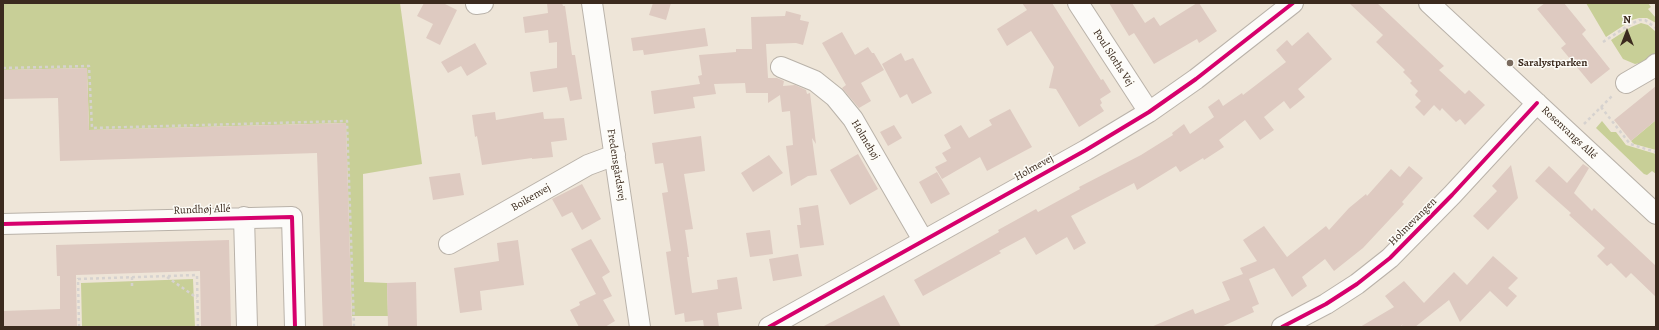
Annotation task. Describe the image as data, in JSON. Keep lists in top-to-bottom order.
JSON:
{
  "streets": {
    "street": [
      "Poul Sloths Vej",
      "Rosenvangs Allé",
      "Holmehøj",
      "Fredensgårdsvej",
      "Holmevej",
      "Boikenvej",
      "Rundhøj Allé",
      "Holmevangen"
    ]
  },
  "crossings": [
    ["Poul Sloths Vej", "Holmevej"],
    ["Rosenvangs Allé", "Holmevangen"],
    ["Holmehøj", "Holmevej"],
    ["Fredensgårdsvej", "Boikenvej"]
  ],
  "places": ["Saralystparken"],
  "north": "top"
}
